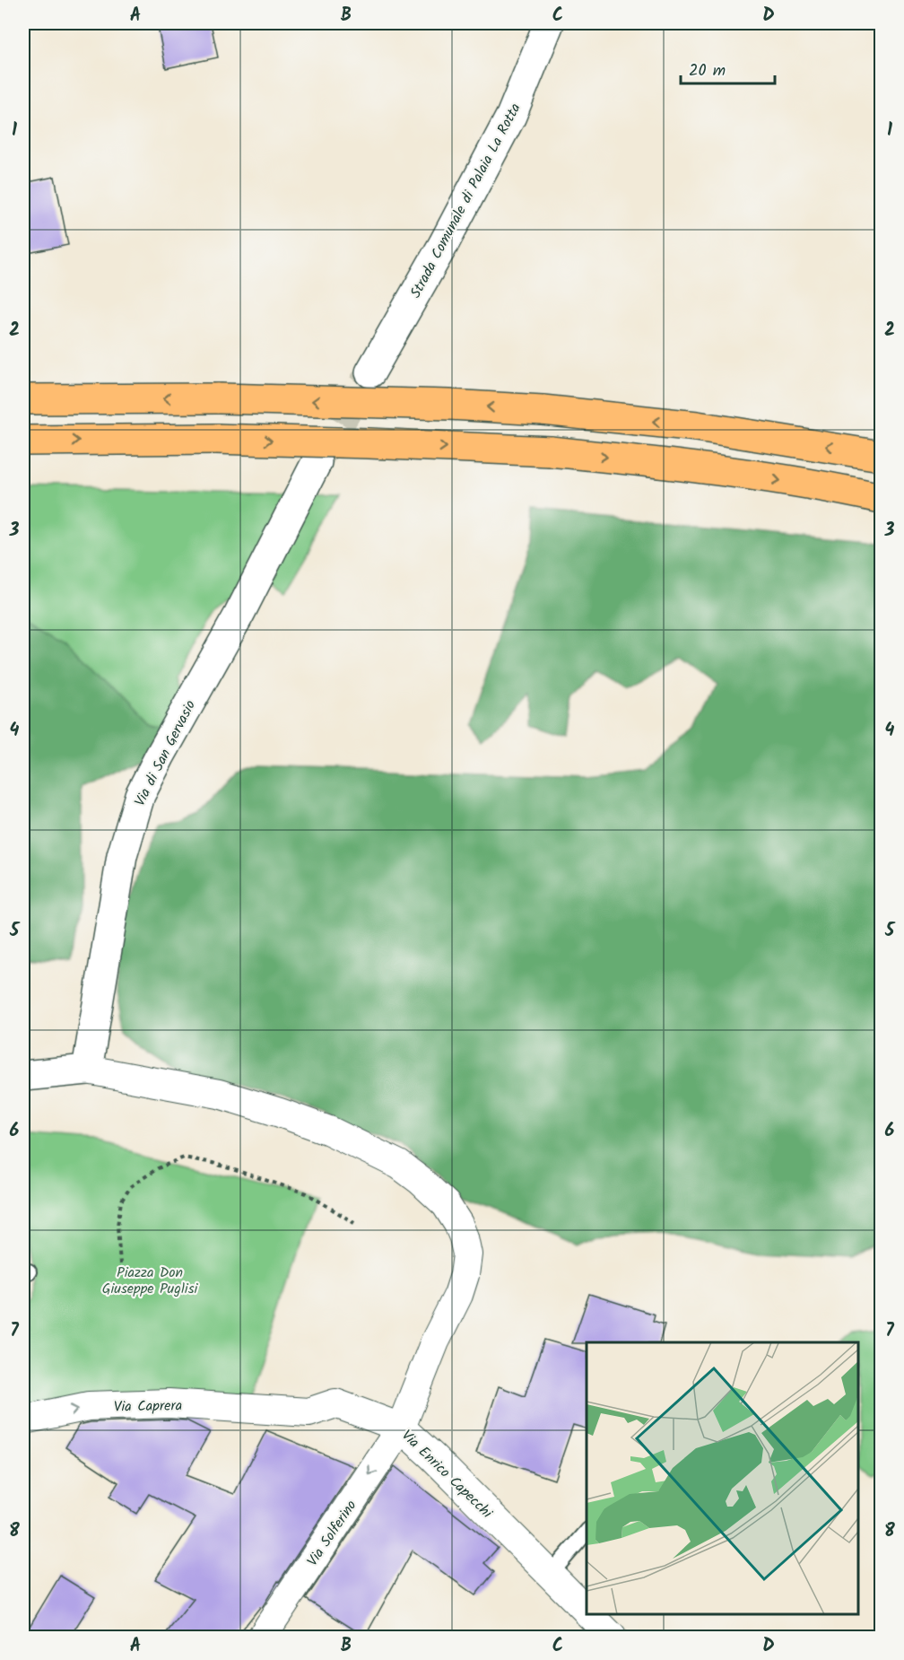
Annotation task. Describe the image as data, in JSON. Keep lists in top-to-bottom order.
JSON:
{
  "streets": {
    "street": [
      "Strada Comunale di Palaia La Rotta",
      "Via di San Gervasio",
      "Via Caprera",
      "Via Enrico Capecchi",
      "Via Solferino"
    ]
  },
  "crossings": [
    ["Via di San Gervasio", "Via Solferino"],
    ["Via Caprera", "Via Enrico Capecchi"],
    ["Via Enrico Capecchi", "Via Solferino"]
  ],
  "one_way": ["Via Caprera"],
  "parks": ["Piazza Don Giuseppe Puglisi"],
  "scale_bar": "20 m",
  "grid": {
    "columns": [
      "A",
      "B",
      "C",
      "D"
    ],
    "rows": [
      "1",
      "2",
      "3",
      "4",
      "5",
      "6",
      "7",
      "8"
    ]
  }
}
